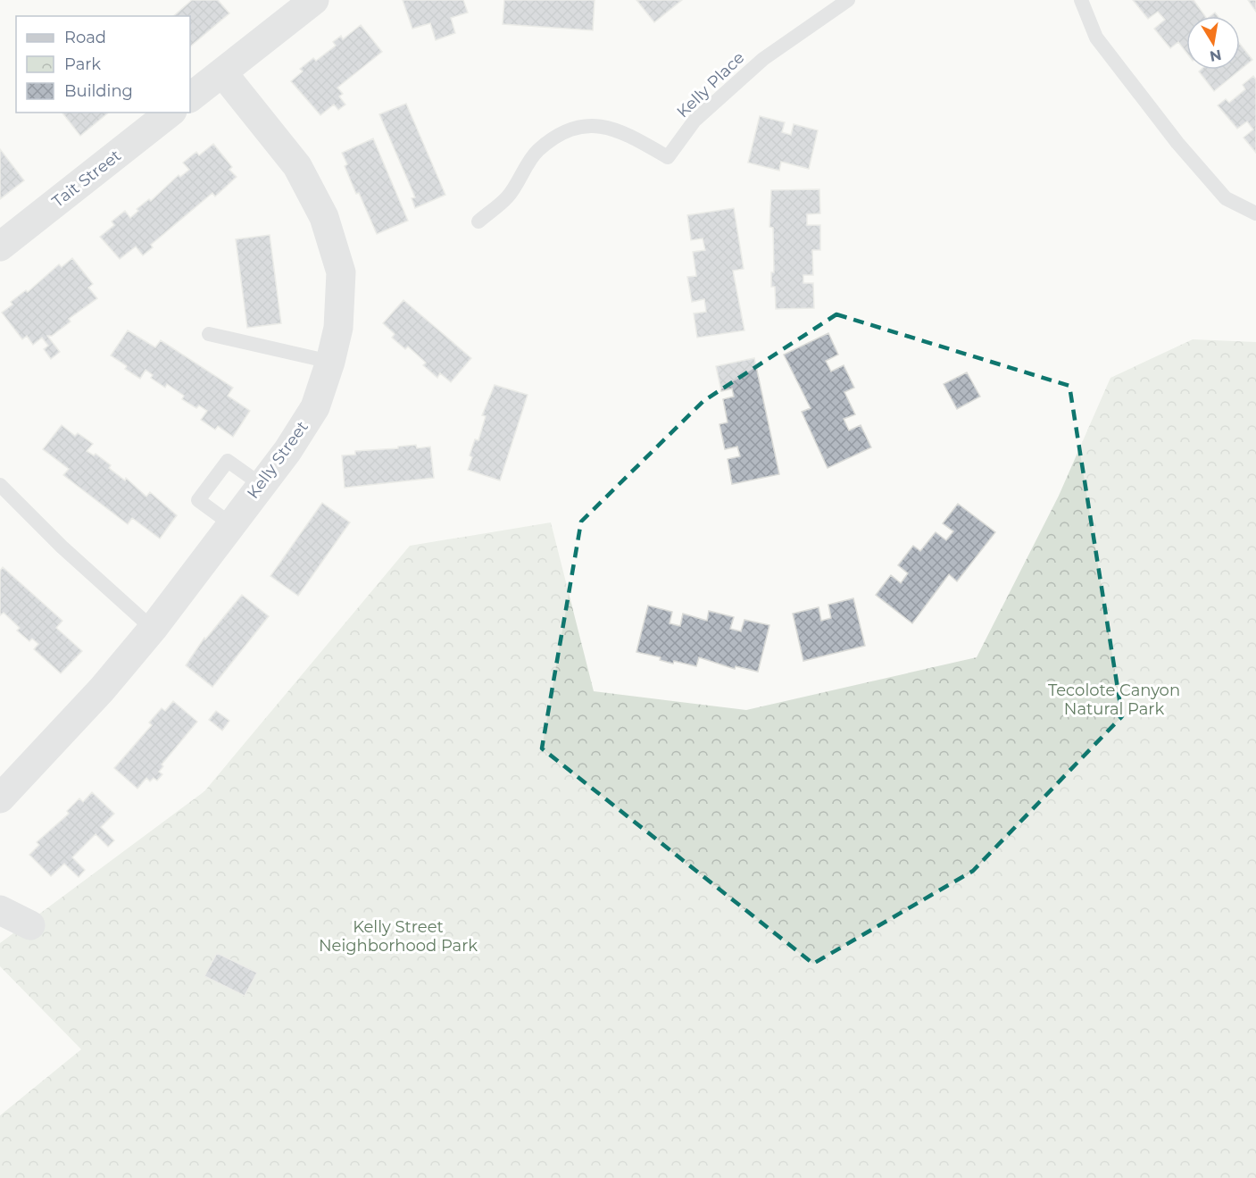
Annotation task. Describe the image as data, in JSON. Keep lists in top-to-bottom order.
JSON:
{
  "streets": {
    "street": ["Tait Street", "Kelly Street"],
    "lane": ["Kelly Place"]
  },
  "parks": ["Tecolote Canyon Natural Park", "Kelly Street Neighborhood Park"],
  "legend": ["Road", "Park", "Building"],
  "north": "bottom"
}
